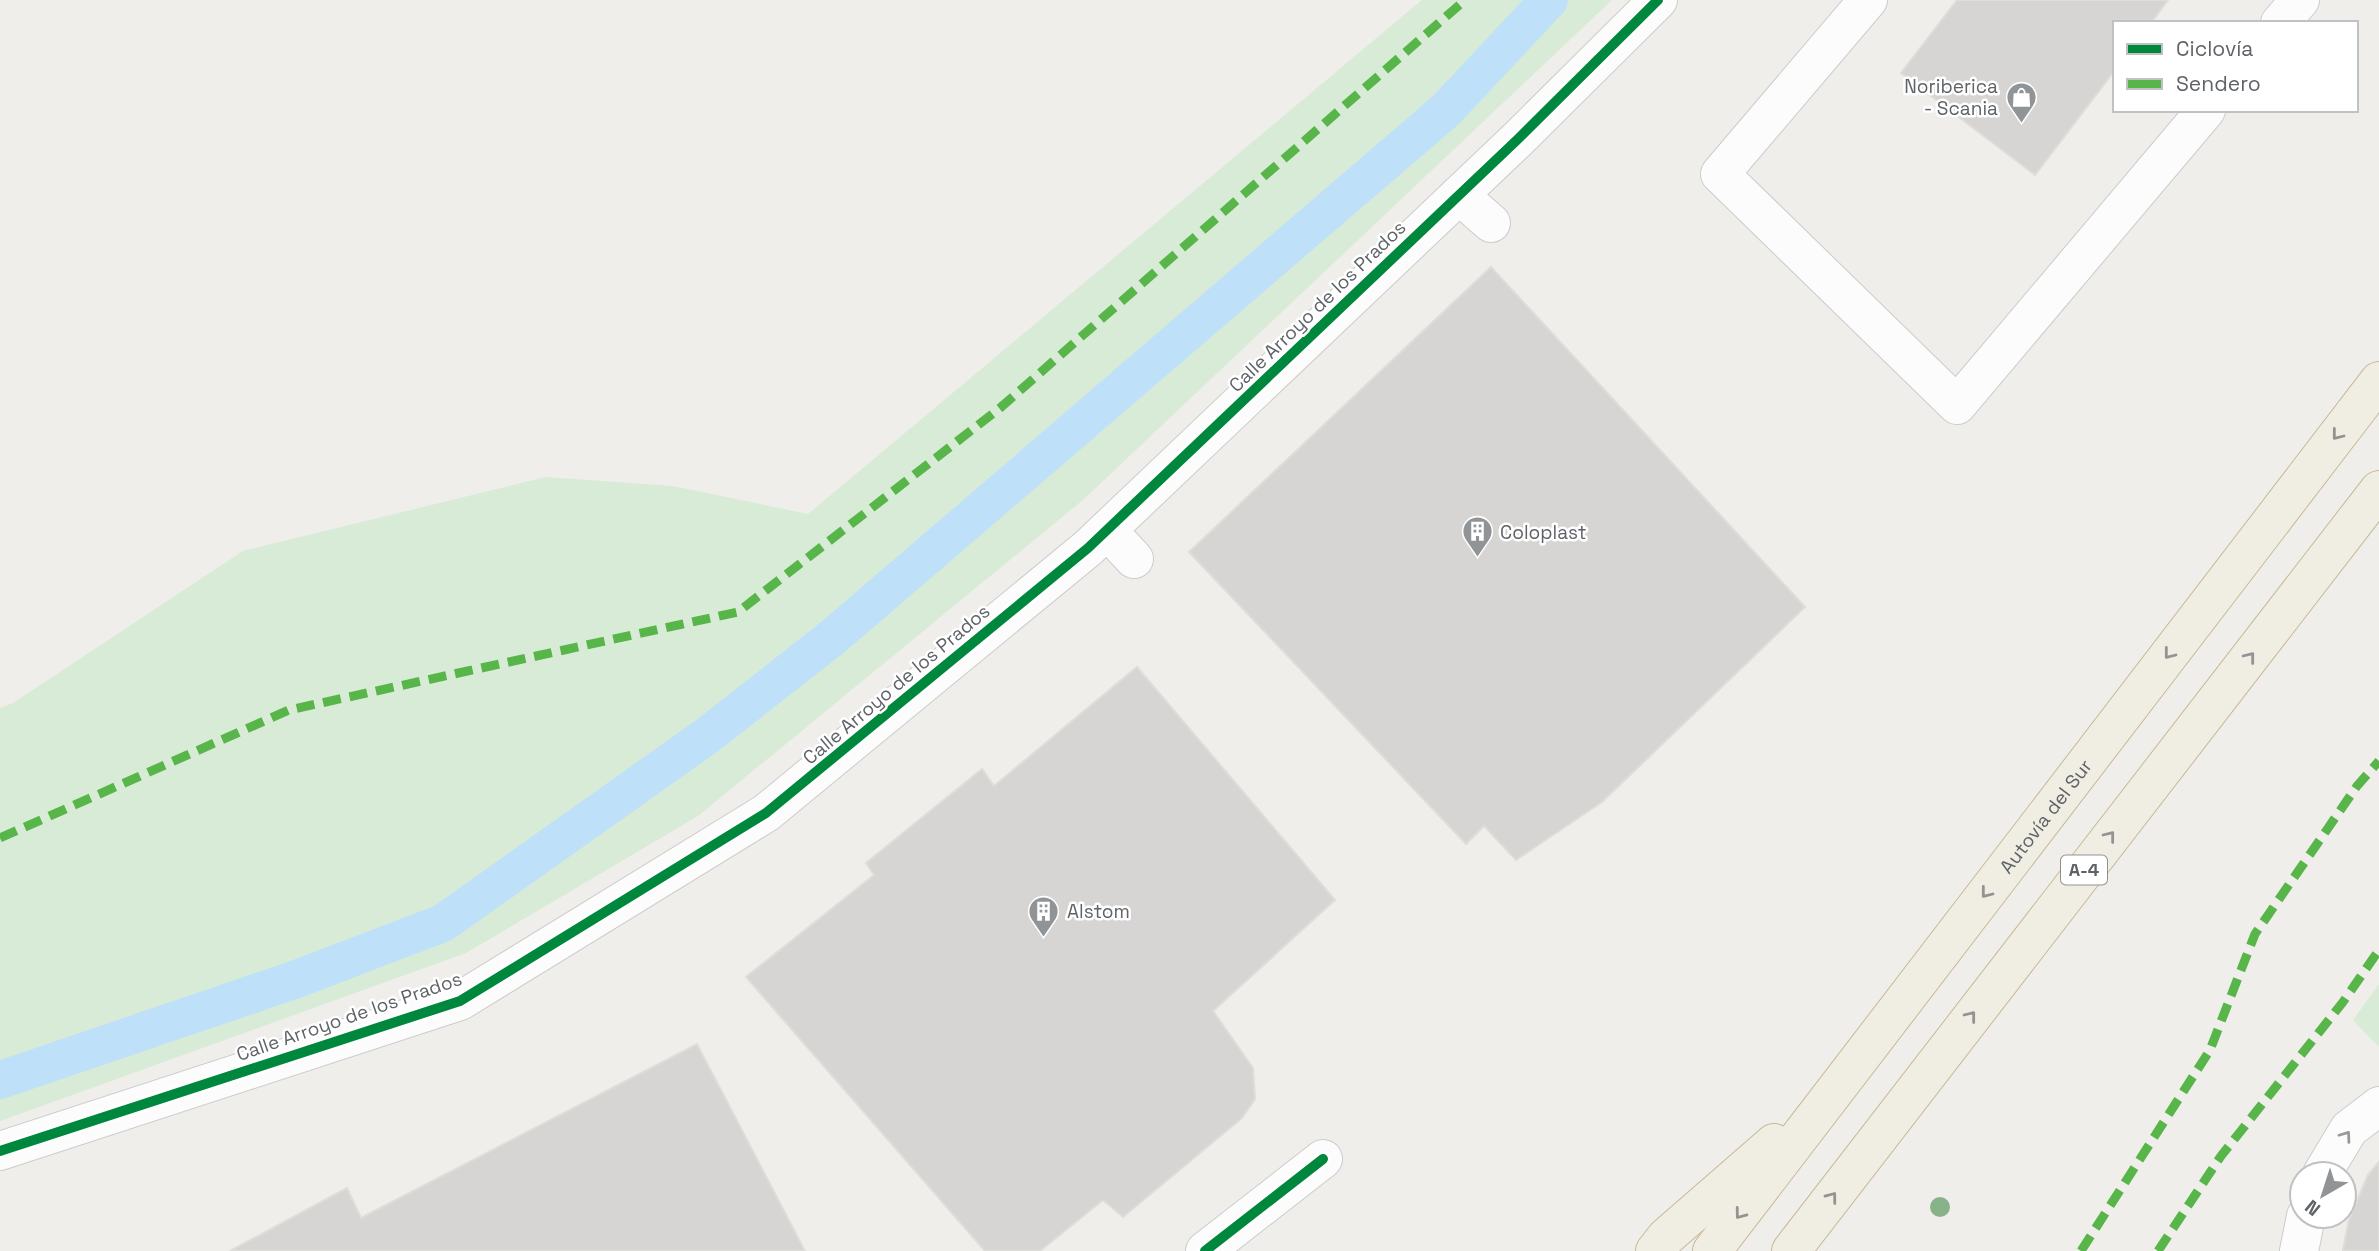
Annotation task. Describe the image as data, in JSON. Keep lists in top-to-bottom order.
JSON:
{
  "streets": {
    "highway": ["Autovía del Sur", "A-4"],
    "street": ["Calle Arroyo de los Prados"]
  },
  "places": {
    "shop": ["Noriberica - Scania"],
    "building": ["Coloplast", "Alstom"]
  },
  "legend": ["Ciclovía", "Sendero"],
  "north": "bottom left"
}
